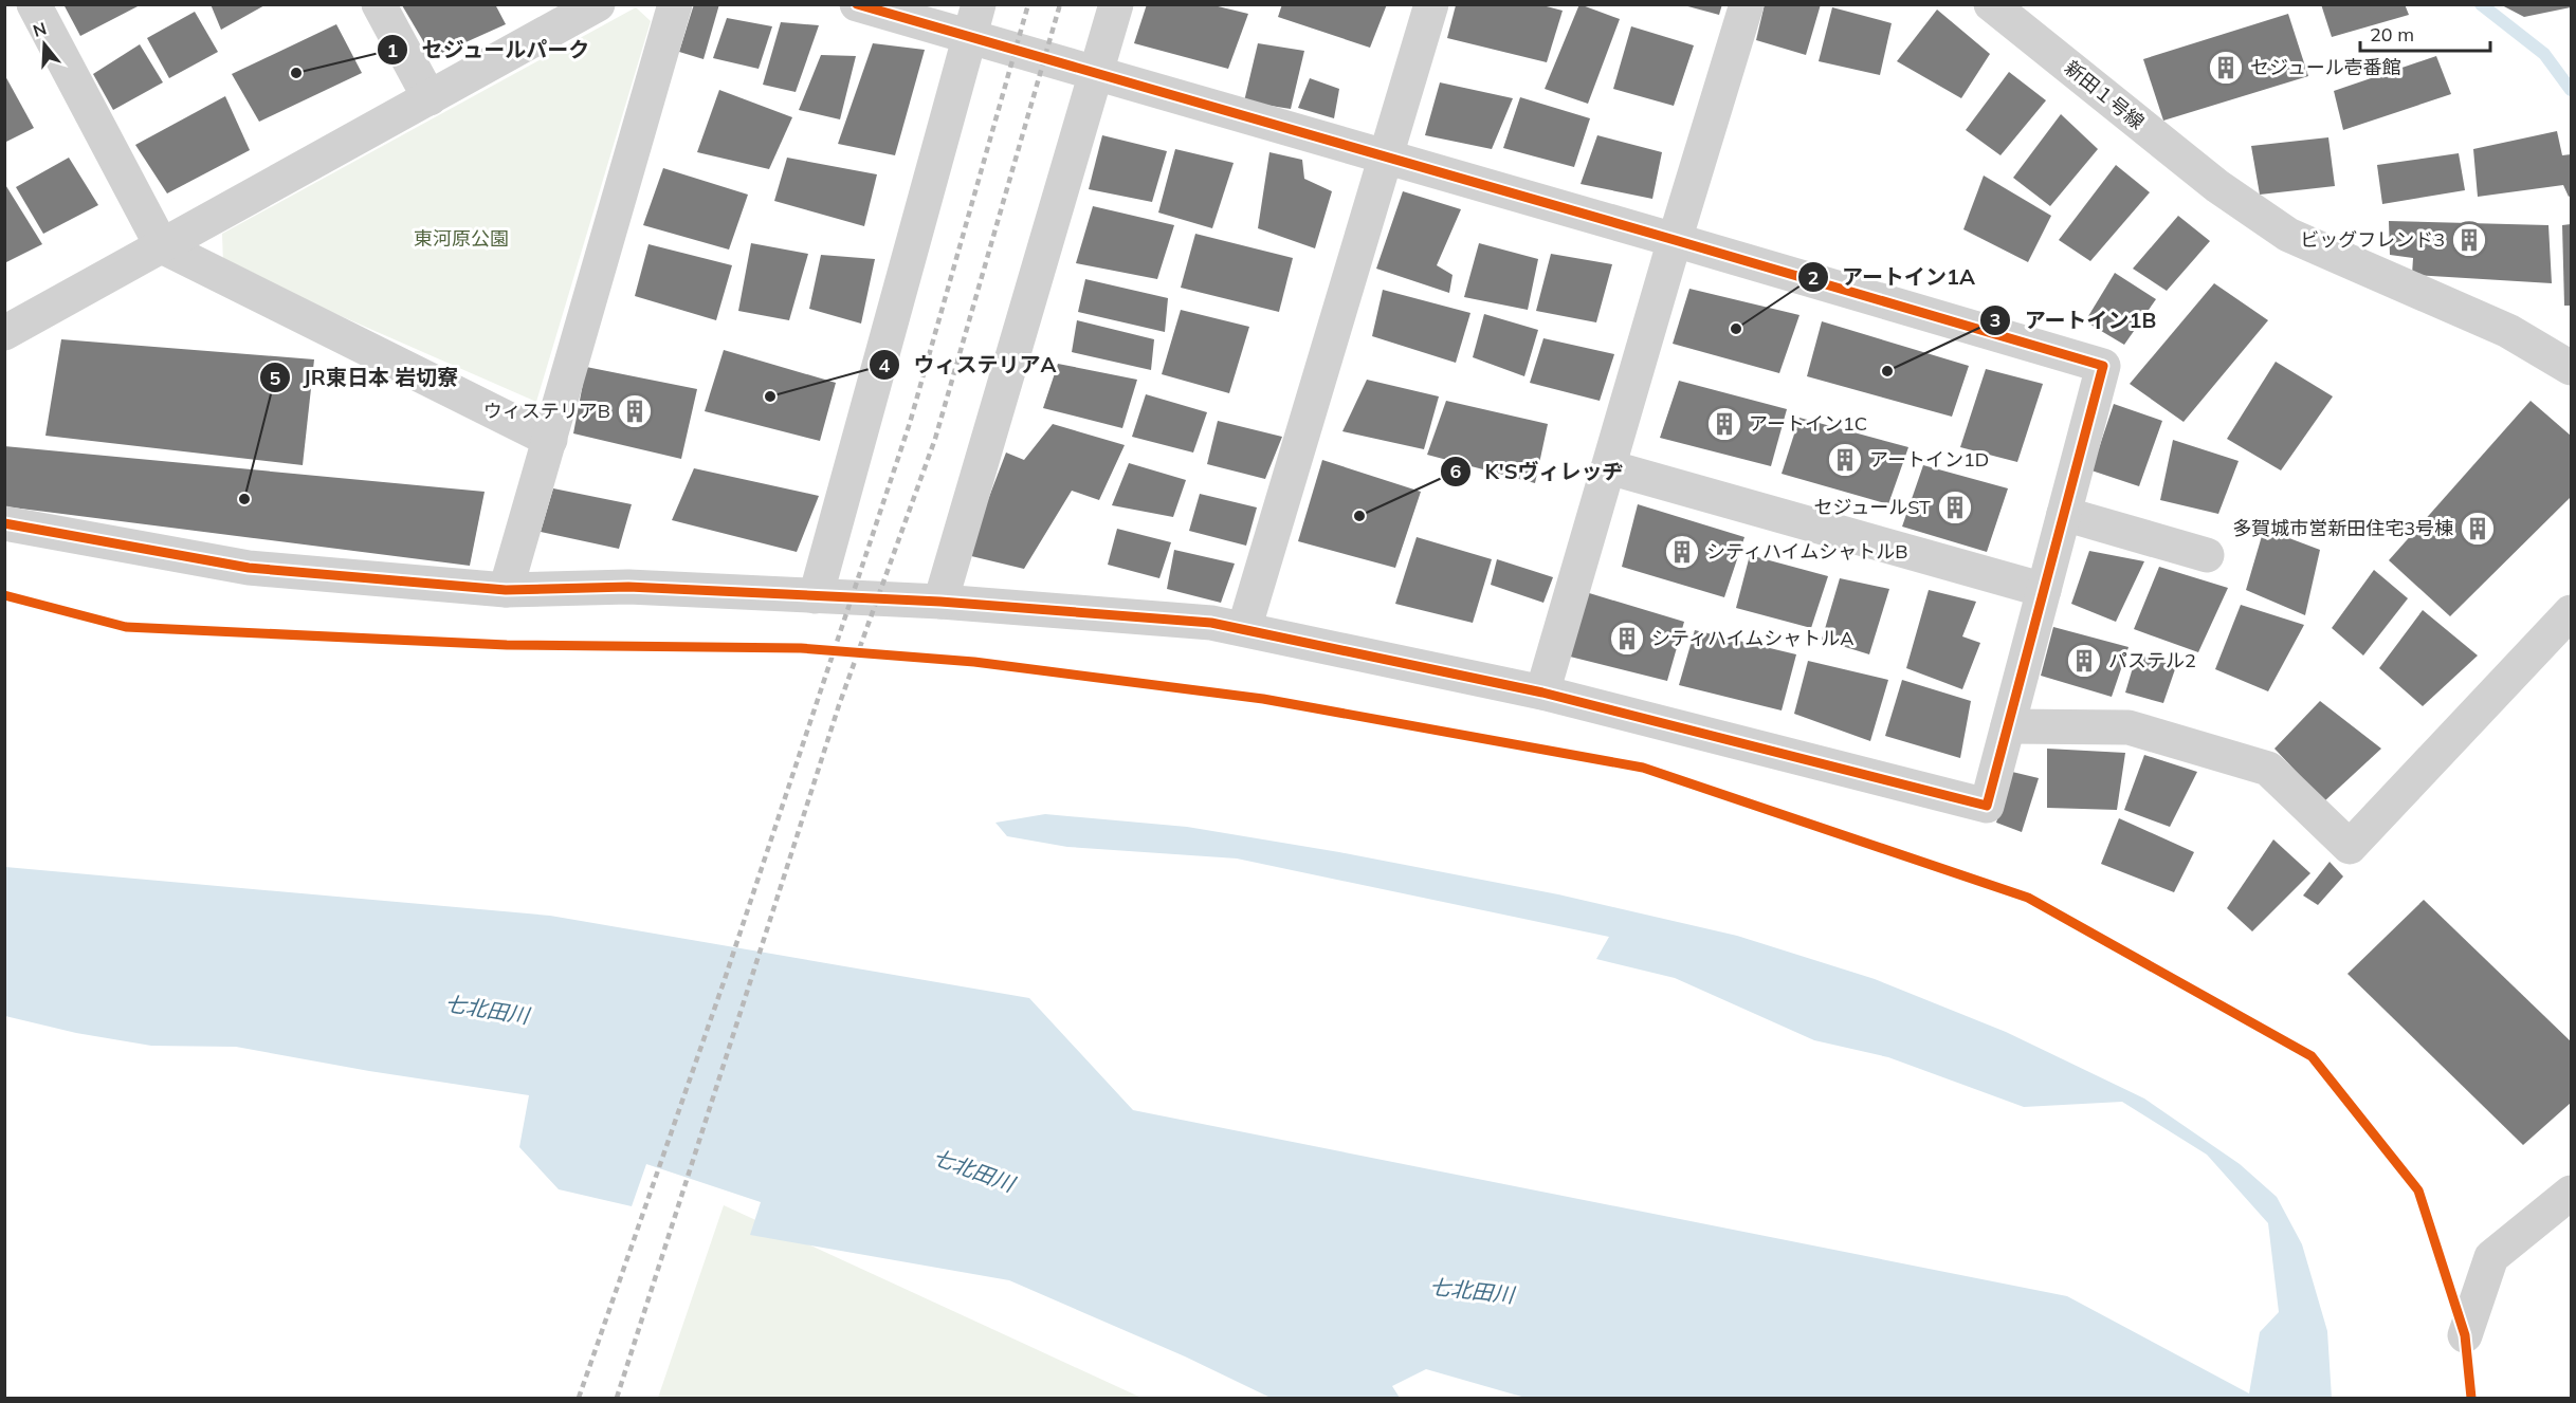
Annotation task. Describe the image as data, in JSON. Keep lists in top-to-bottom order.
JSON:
{
  "streets": {
    "street": ["新田１号線"]
  },
  "water": ["七北田川"],
  "parks": ["東河原公園"],
  "places": {
    "building": [
      "セジュール壱番館",
      "ビッグフレンド3",
      "ウィステリアB",
      "アートイン1C",
      "アートイン1D",
      "セジュールST",
      "多賀城市営新田住宅3号棟",
      "シティハイムシャトルB",
      "シティハイムシャトルA",
      "パステル2"
    ],
    "other": [
      "セジュールパーク",
      "アートイン1A",
      "アートイン1B",
      "ウィステリアA",
      "JR東日本 岩切寮",
      "K'Sヴィレッヂ"
    ]
  },
  "scale_bar": "20 m",
  "north": "top"
}
